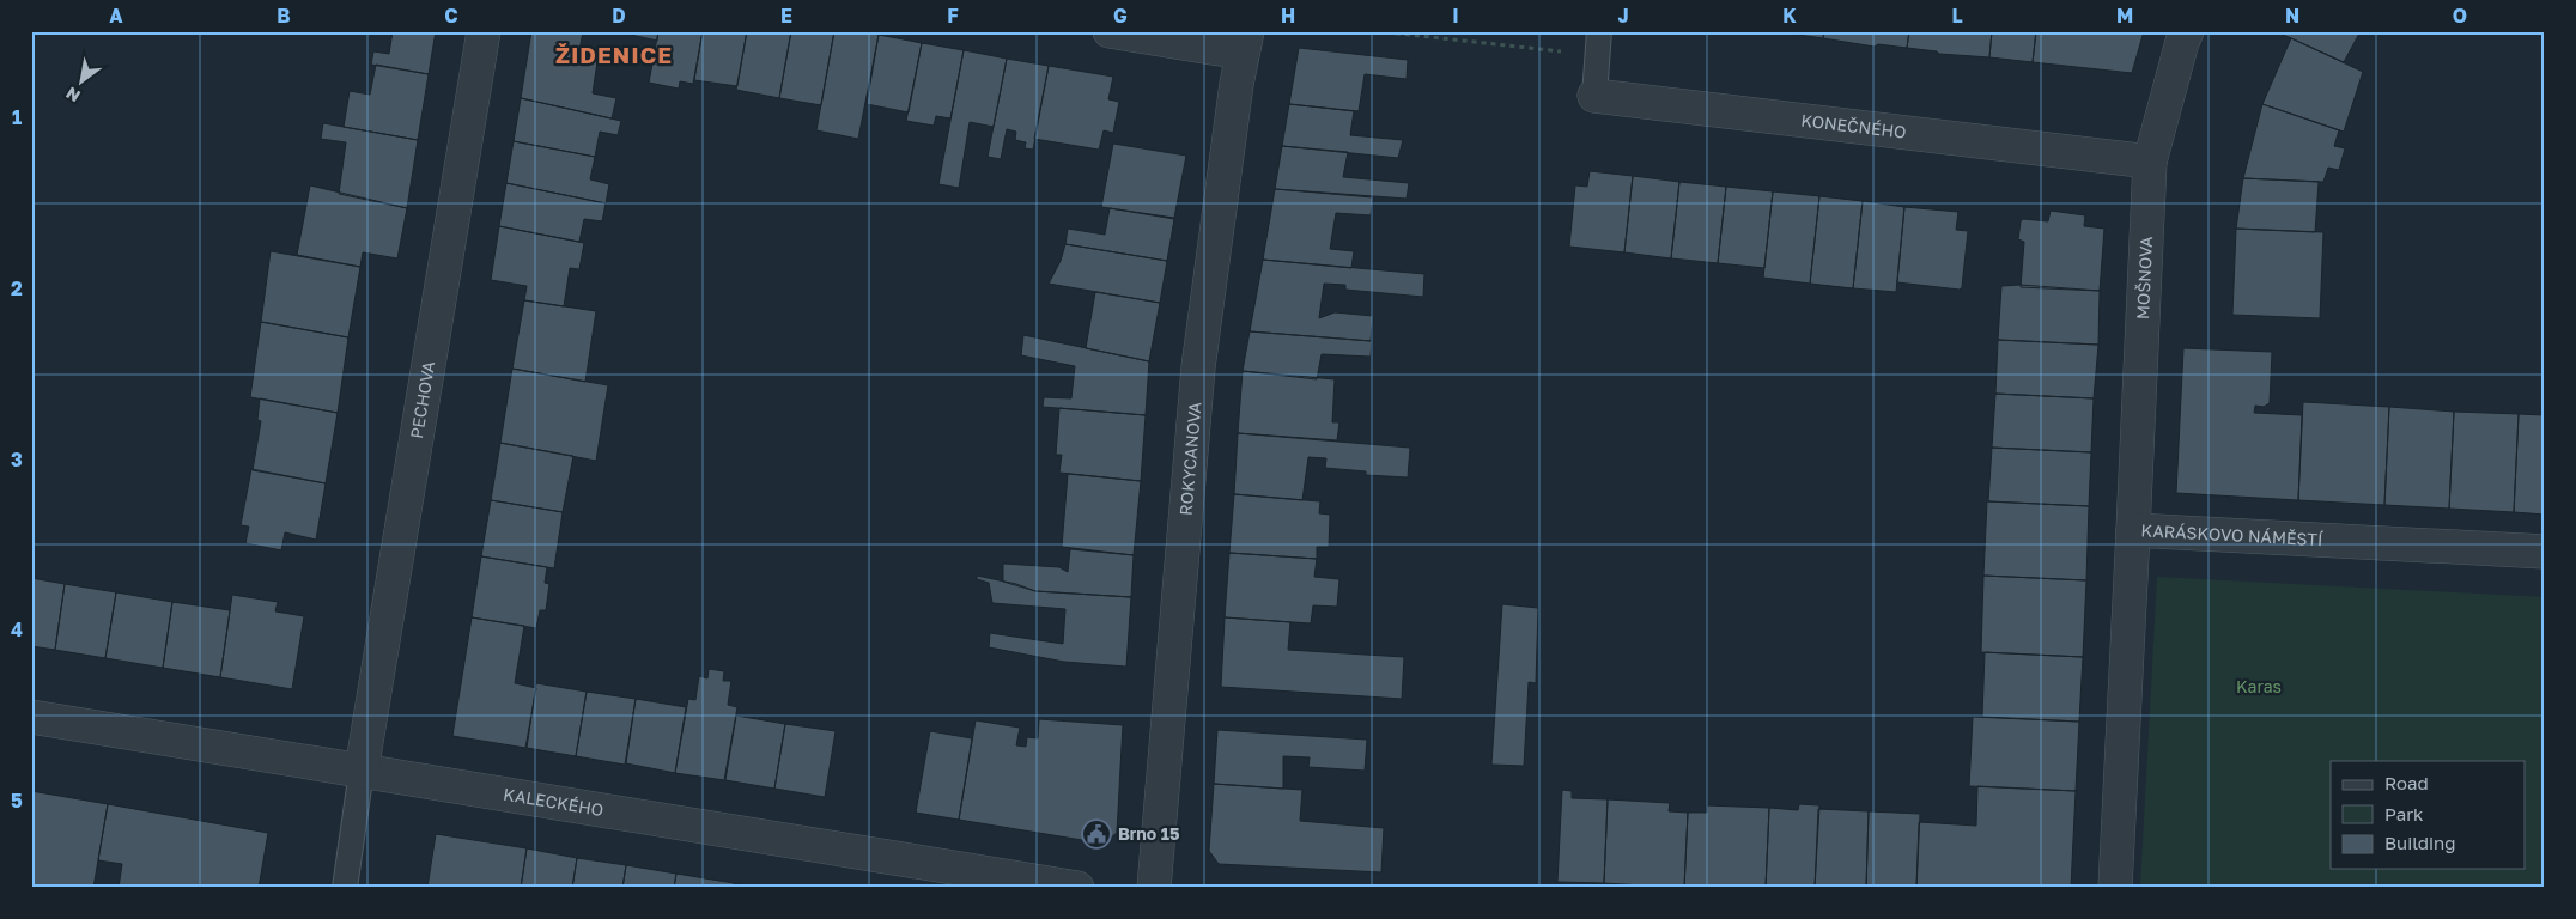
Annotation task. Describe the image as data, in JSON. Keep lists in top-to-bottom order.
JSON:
{
  "streets": {
    "street": [
      "KONEČNÉHO",
      "MOŠNOVA",
      "PECHOVA",
      "ROKYCANOVA",
      "KARÁSKOVO NÁMĚSTÍ",
      "KALECKÉHO"
    ]
  },
  "crossings": [
    ["KONEČNÉHO", "MOŠNOVA"],
    ["MOŠNOVA", "KARÁSKOVO NÁMĚSTÍ"],
    ["PECHOVA", "KALECKÉHO"]
  ],
  "districts": ["ŽIDENICE"],
  "parks": ["Karas"],
  "places": {
    "public building": ["Brno 15"]
  },
  "legend": ["Road", "Park", "Building"],
  "north": "bottom left",
  "grid": {
    "columns": [
      "A",
      "B",
      "C",
      "D",
      "E",
      "F",
      "G",
      "H",
      "I",
      "J",
      "K",
      "L",
      "M",
      "N",
      "O"
    ],
    "rows": [
      "1",
      "2",
      "3",
      "4",
      "5"
    ]
  }
}
